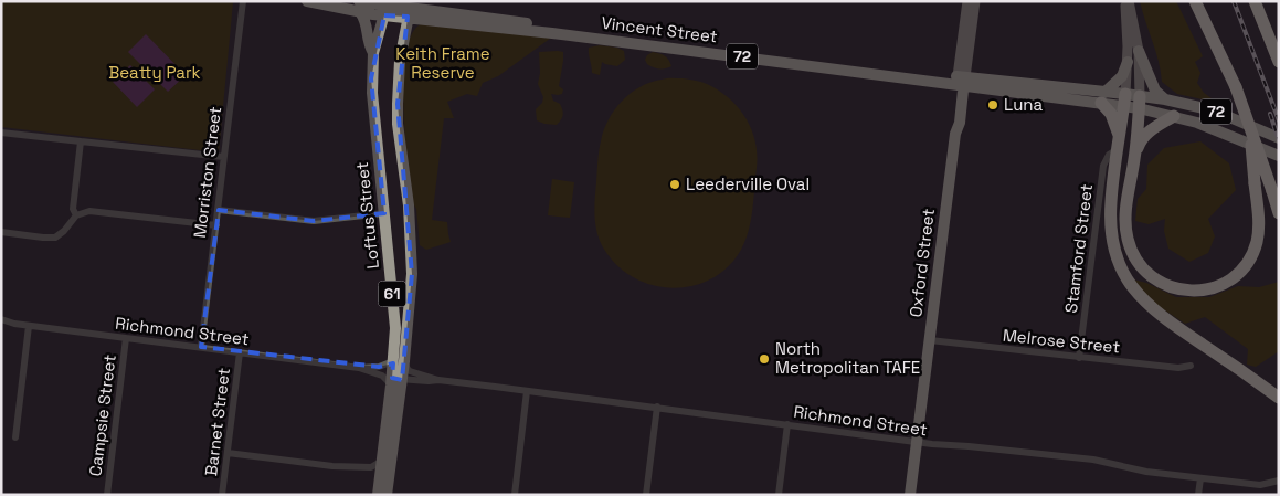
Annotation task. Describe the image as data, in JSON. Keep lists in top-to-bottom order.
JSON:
{
  "streets": {
    "main road": [
      "Vincent Street",
      "72",
      "Loftus Street",
      "Oxford Street",
      "61"
    ],
    "street": [
      "Morriston Street",
      "Stamford Street",
      "Richmond Street",
      "Melrose Street",
      "Campsie Street",
      "Barnet Street"
    ]
  },
  "crossings": [
    ["Vincent Street", "72"],
    ["Vincent Street", "Loftus Street"],
    ["Vincent Street", "Oxford Street"],
    ["Morriston Street", "Richmond Street"],
    ["Loftus Street", "Richmond Street"],
    ["Stamford Street", "Melrose Street"],
    ["Oxford Street", "Richmond Street"],
    ["Oxford Street", "Melrose Street"],
    ["Richmond Street", "Campsie Street"],
    ["Richmond Street", "Barnet Street"]
  ],
  "parks": ["Keith Frame Reserve", "Beatty Park"],
  "places": ["Luna", "Leederville Oval", "North Metropolitan TAFE"]
}
